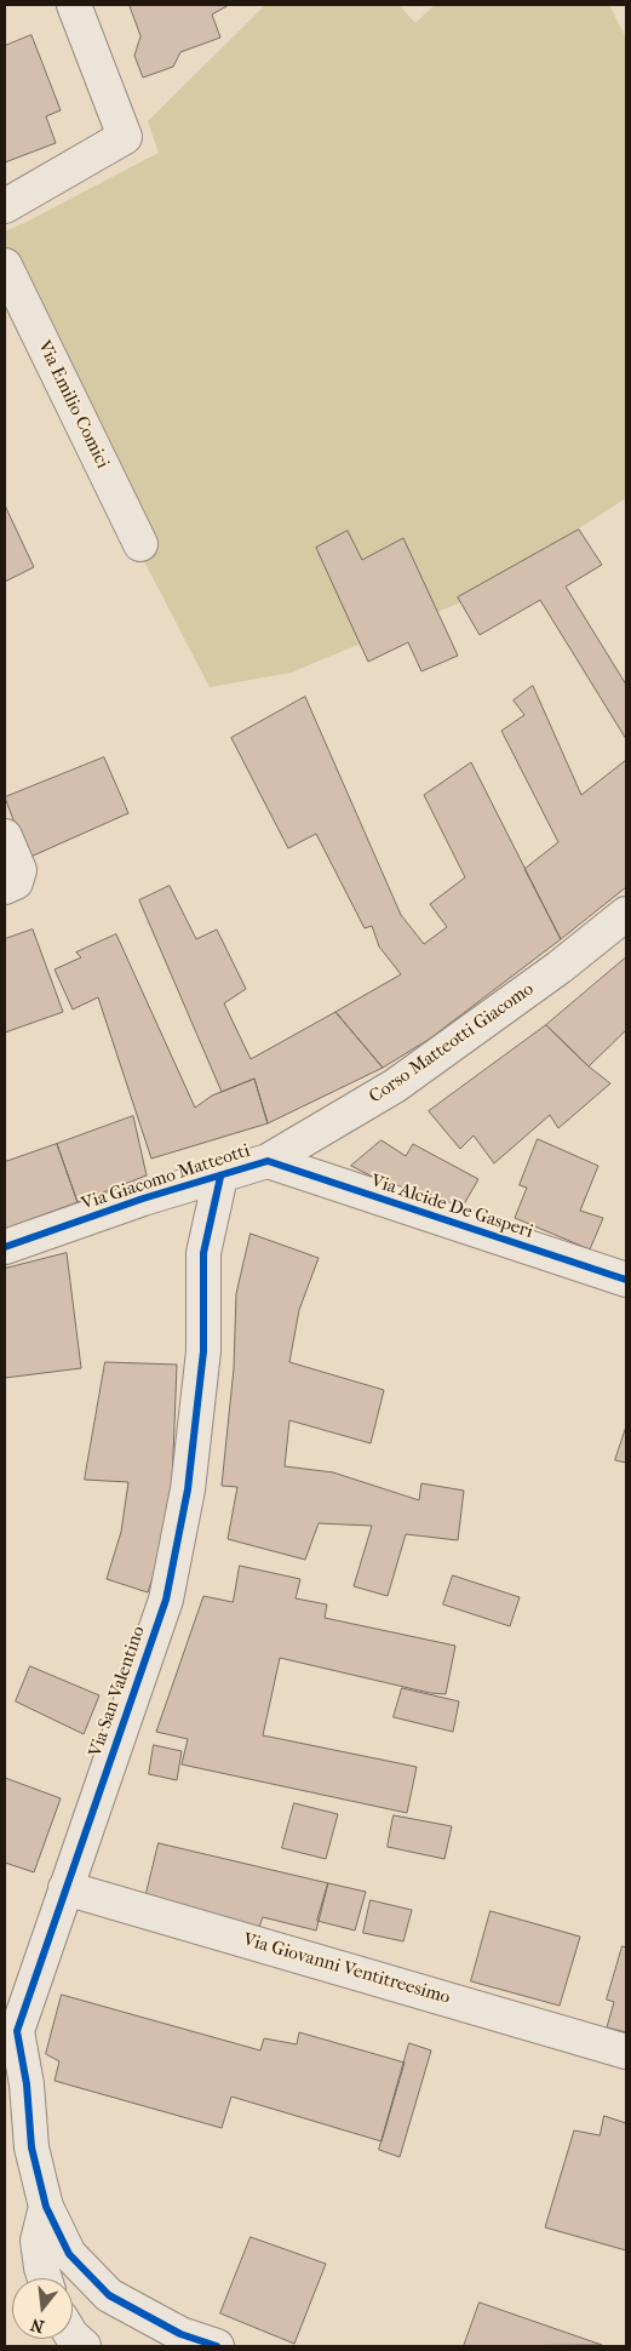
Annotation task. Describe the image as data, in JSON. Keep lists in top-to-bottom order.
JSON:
{
  "streets": {
    "street": [
      "Via Emilio Comici",
      "Corso Matteotti Giacomo",
      "Via Giacomo Matteotti",
      "Via Alcide De Gasperi",
      "Via San Valentino",
      "Via Giovanni Ventitreesimo"
    ]
  },
  "crossings": [
    ["Corso Matteotti Giacomo", "Via Giacomo Matteotti"],
    ["Corso Matteotti Giacomo", "Via Alcide De Gasperi"],
    ["Via Giacomo Matteotti", "Via Alcide De Gasperi"],
    ["Via Giacomo Matteotti", "Via San Valentino"],
    ["Via San Valentino", "Via Giovanni Ventitreesimo"]
  ],
  "north": "bottom"
}
